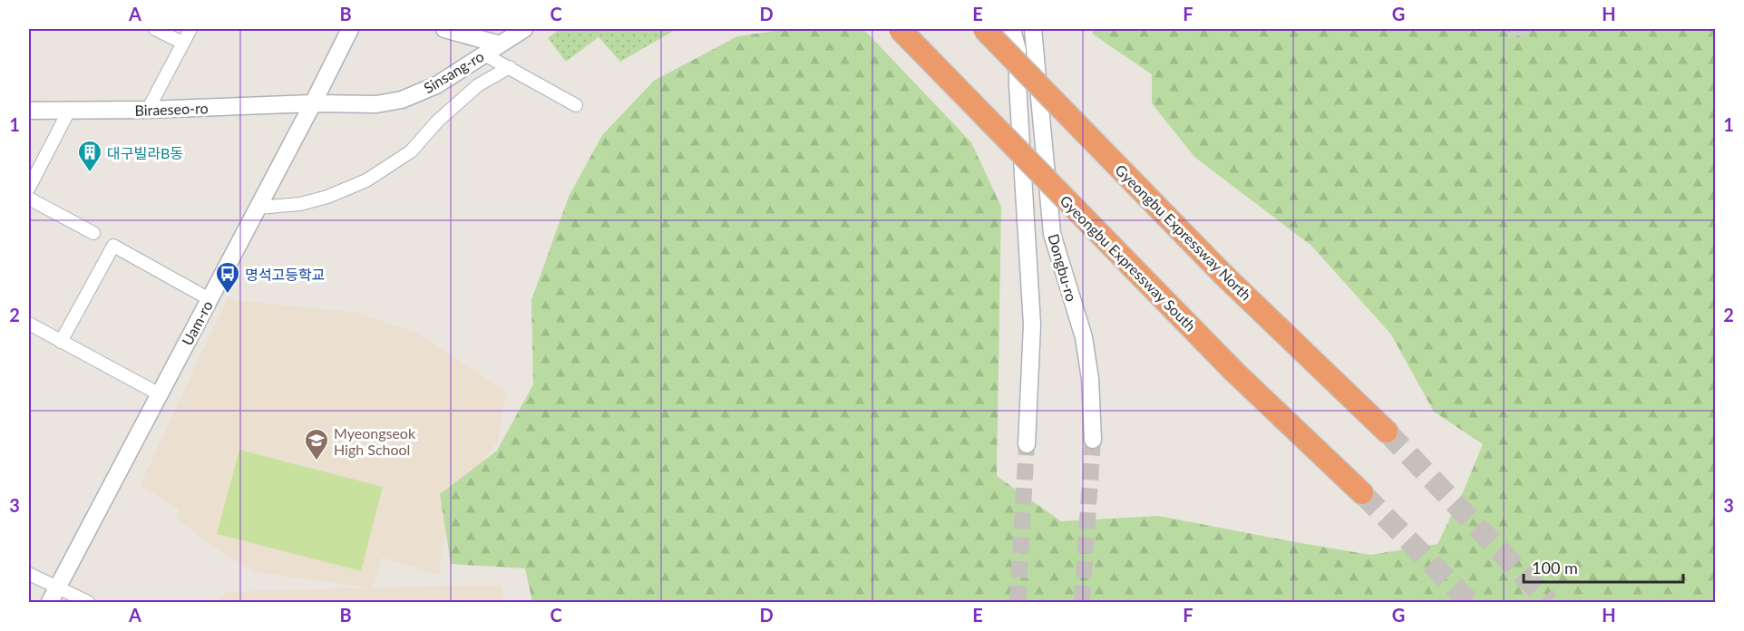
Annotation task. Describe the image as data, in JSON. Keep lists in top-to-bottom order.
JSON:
{
  "streets": {
    "highway": ["Gyeongbu Expressway North", "Gyeongbu Expressway South"],
    "main road": [
      "Sinsang-ro",
      "Biraeseo-ro",
      "Dongbu-ro",
      "Uam-ro"
    ]
  },
  "crossings": [
    ["Sinsang-ro", "Biraeseo-ro"],
    ["Sinsang-ro", "Uam-ro"],
    ["Biraeseo-ro", "Uam-ro"]
  ],
  "places": {
    "building": ["대구빌라B동"],
    "bus stop": ["명석고등학교"],
    "school or university": ["Myeongseok High School"]
  },
  "scale_bar": "100 m",
  "grid": {
    "columns": [
      "A",
      "B",
      "C",
      "D",
      "E",
      "F",
      "G",
      "H"
    ],
    "rows": ["1", "2", "3"]
  }
}
